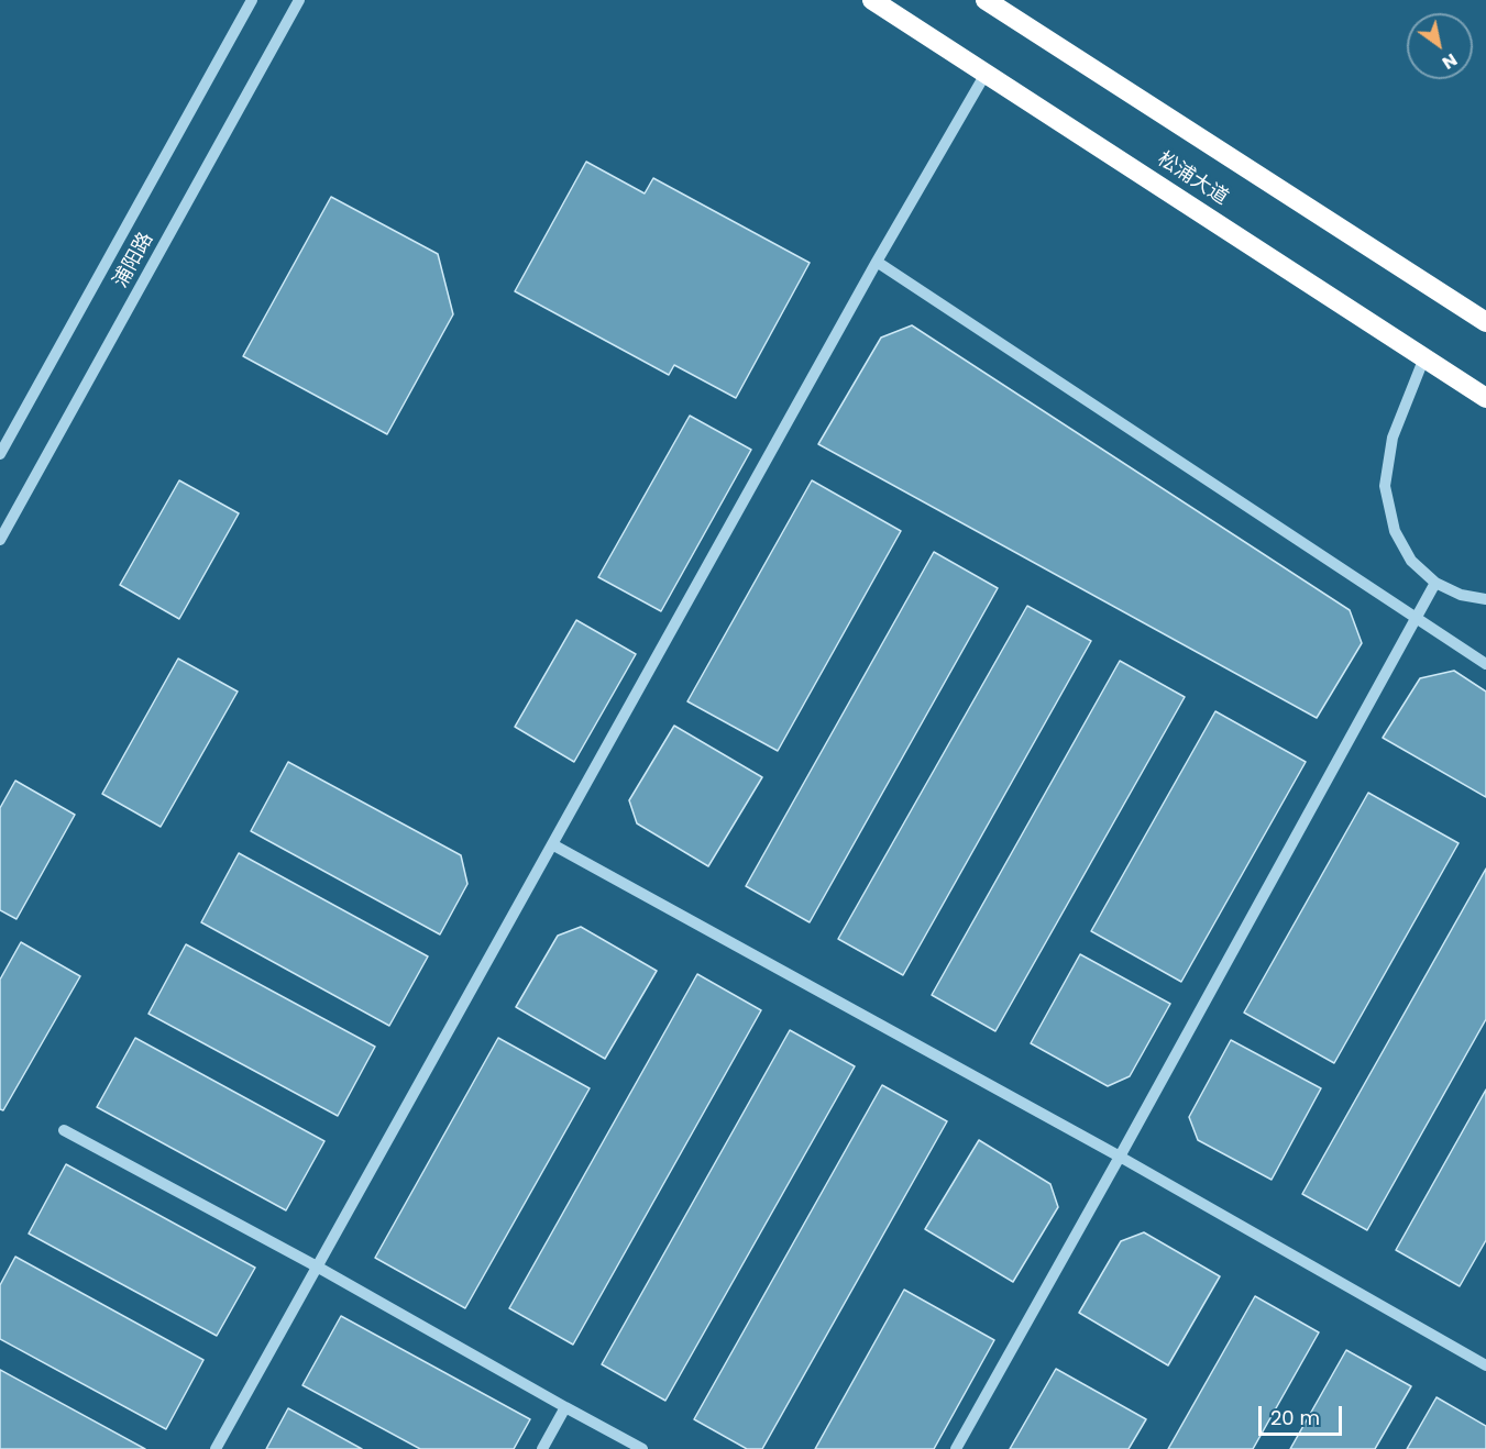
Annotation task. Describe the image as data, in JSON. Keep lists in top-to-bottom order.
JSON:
{
  "streets": {
    "highway": ["松浦大道"],
    "street": ["浦阳路"]
  },
  "scale_bar": "20 m",
  "north": "bottom right"
}
